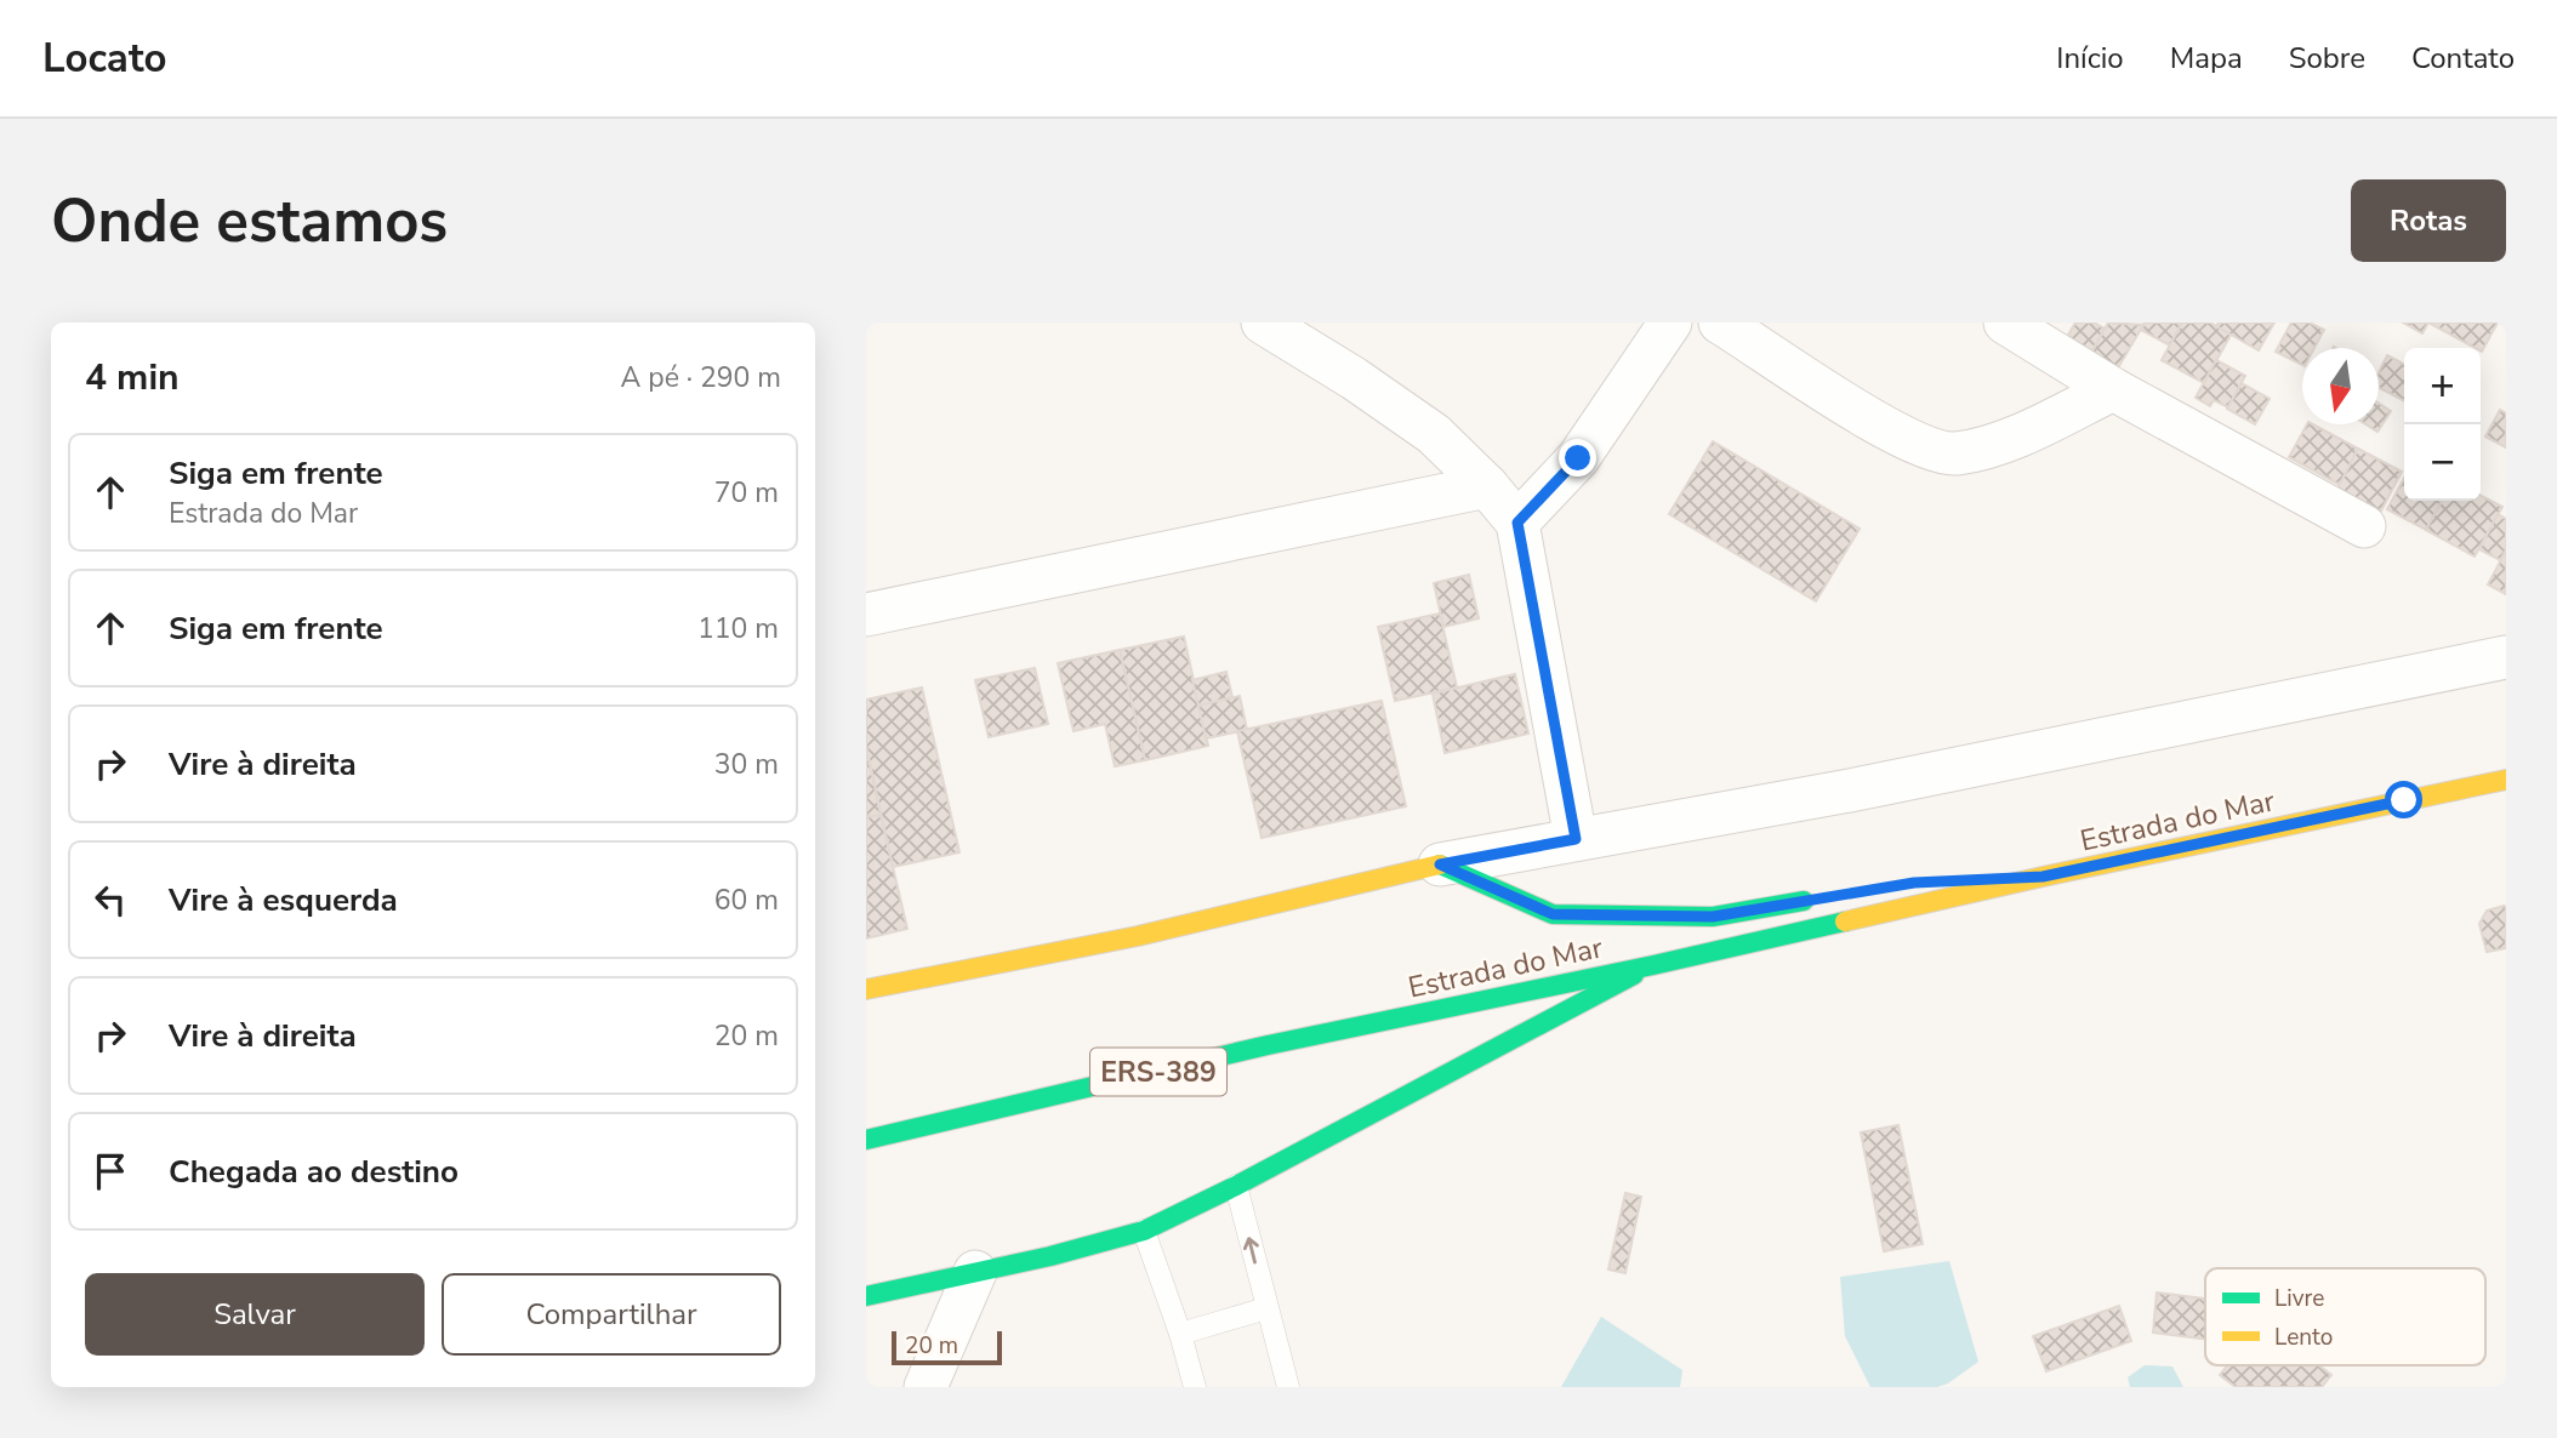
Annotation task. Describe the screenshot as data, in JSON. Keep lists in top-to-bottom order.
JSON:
{
  "streets": {
    "main road": ["Estrada do Mar", "ERS-389"]
  },
  "legend": ["Livre", "Lento"],
  "scale_bar": "20 m",
  "north": "bottom",
  "page": {
    "header": "Locato",
    "nav": [
      "Início",
      "Mapa",
      "Sobre",
      "Contato"
    ],
    "buttons": [
      "Rotas",
      ["Salvar", "Compartilhar"]
    ],
    "title": "Onde estamos",
    "heading": ["4 min", "A pé · 290 m"],
    "map_buttons": ["+", "−"],
    "list": [
      ["Siga em frente", "Estrada do Mar", "70 m"],
      ["Siga em frente", "110 m"],
      ["Vire à direita", "30 m"],
      ["Vire à esquerda", "60 m"],
      ["Vire à direita", "20 m"],
      "Chegada ao destino"
    ],
    "scale": "20 m"
  }
}
